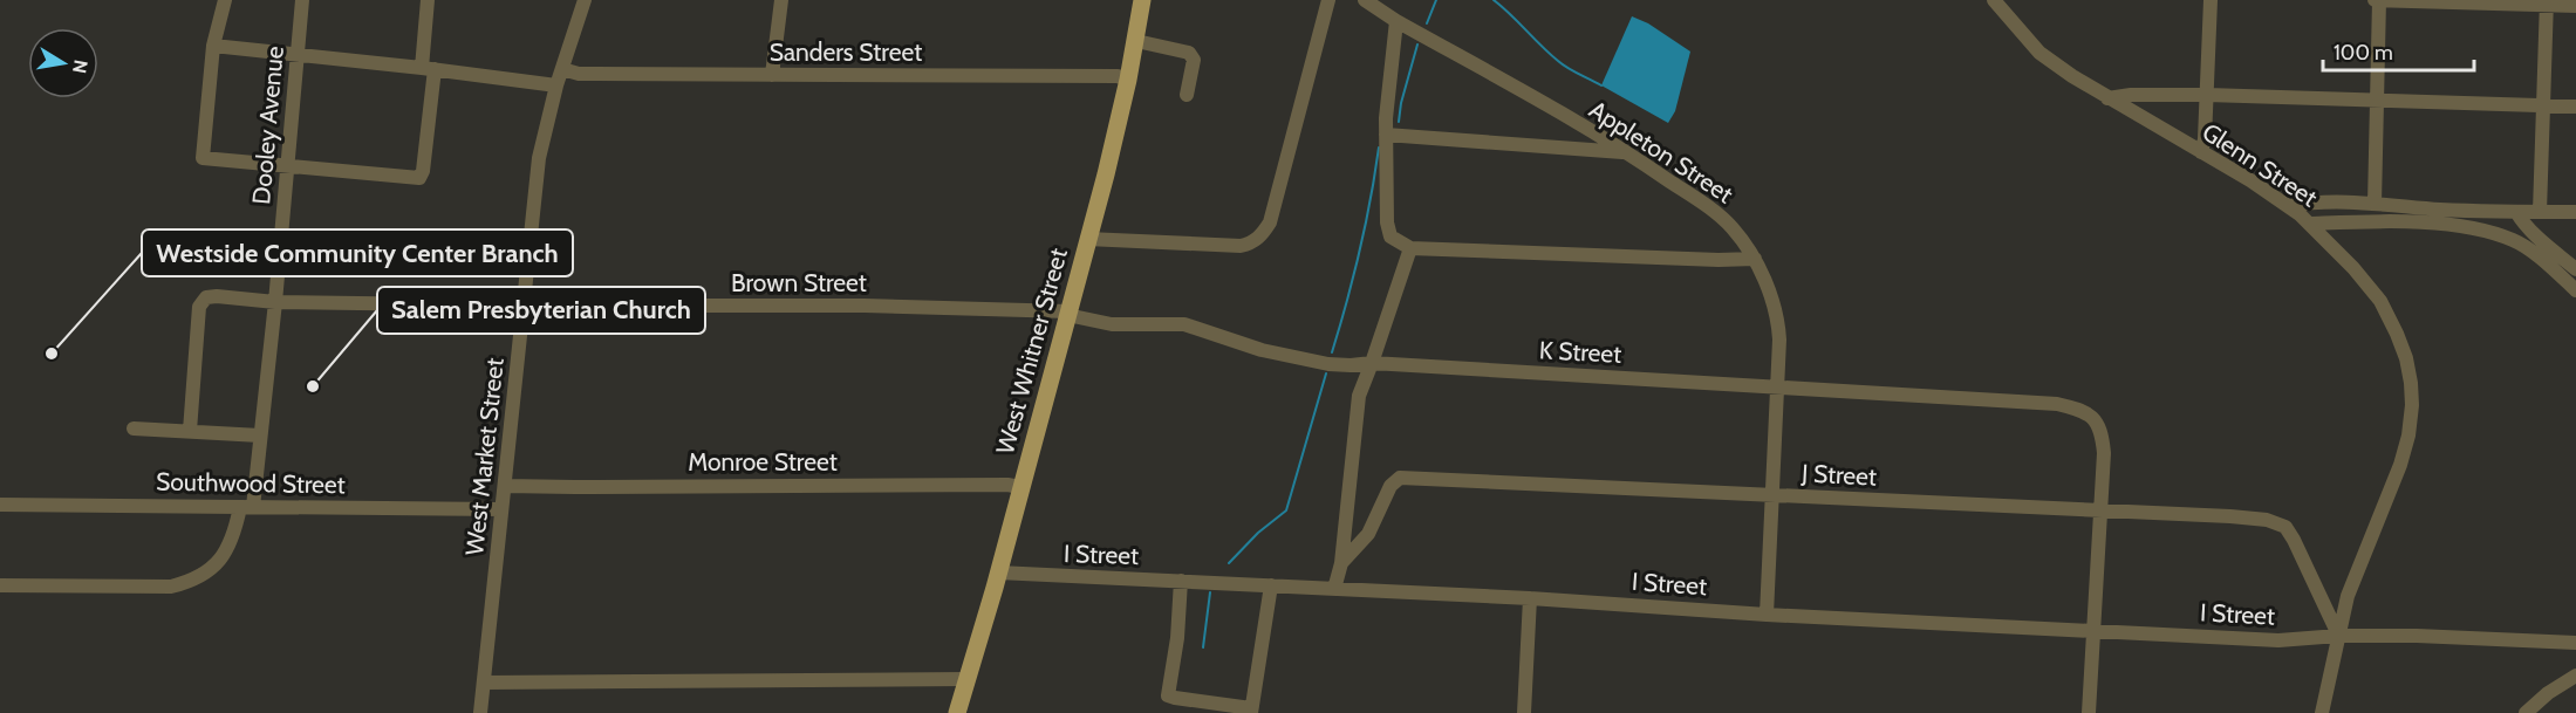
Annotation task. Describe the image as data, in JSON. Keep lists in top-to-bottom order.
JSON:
{
  "streets": {
    "main road": ["West Whitner Street"],
    "street": [
      "Sanders Street",
      "Dooley Avenue",
      "Appleton Street",
      "Glenn Street",
      "Brown Street",
      "K Street",
      "West Market Street",
      "Monroe Street",
      "J Street",
      "Southwood Street",
      "I Street"
    ]
  },
  "crossings": [
    ["Sanders Street", "West Whitner Street"],
    ["Sanders Street", "West Market Street"],
    ["Dooley Avenue", "Brown Street"],
    ["Dooley Avenue", "Southwood Street"],
    ["Appleton Street", "K Street"],
    ["Appleton Street", "J Street"],
    ["Appleton Street", "I Street"],
    ["Glenn Street", "J Street"],
    ["Glenn Street", "I Street"],
    ["Brown Street", "West Whitner Street"],
    ["Brown Street", "K Street"],
    ["Brown Street", "West Market Street"],
    ["West Whitner Street", "K Street"],
    ["West Whitner Street", "Monroe Street"],
    ["West Whitner Street", "I Street"],
    ["K Street", "J Street"],
    ["West Market Street", "Monroe Street"],
    ["West Market Street", "Southwood Street"],
    ["J Street", "I Street"]
  ],
  "places": ["Westside Community Center Branch", "Salem Presbyterian Church"],
  "scale_bar": "100 m",
  "north": "right"
}
